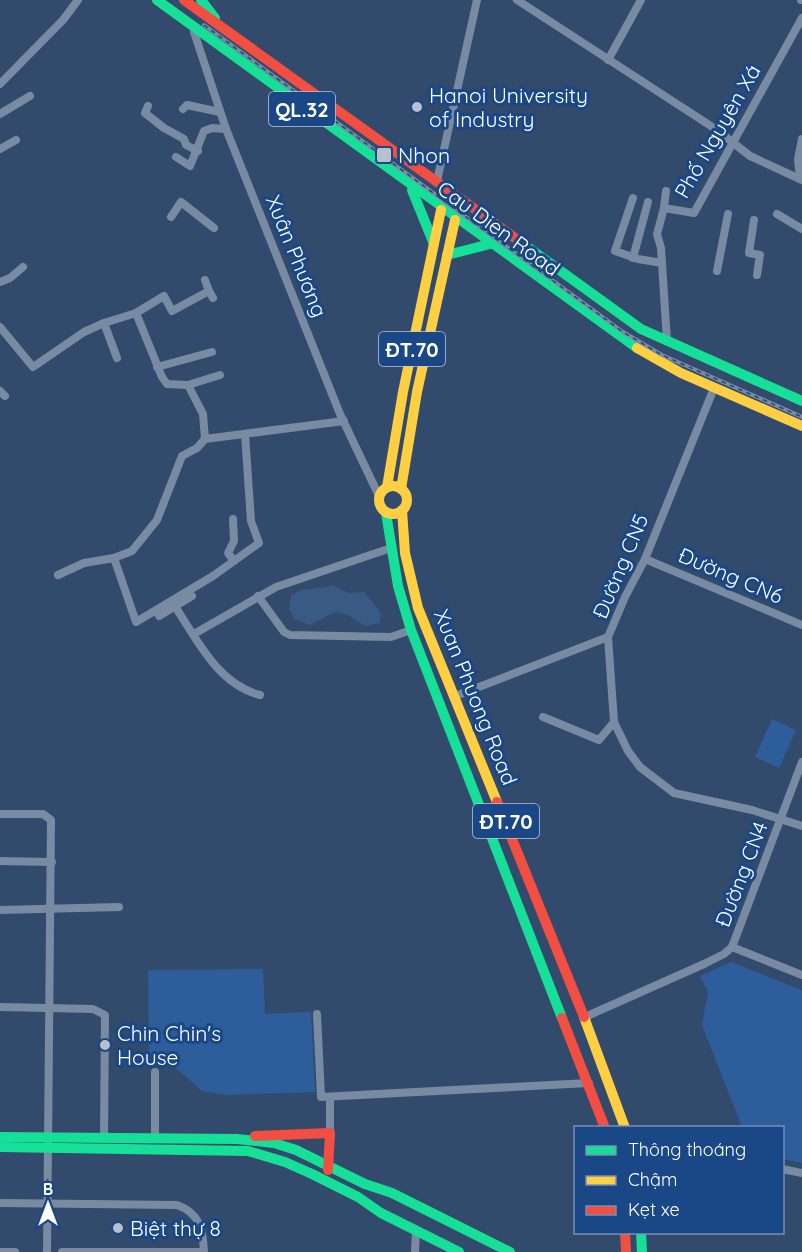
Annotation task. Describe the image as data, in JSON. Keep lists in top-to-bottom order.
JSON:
{
  "streets": {
    "main road": [
      "QL.32",
      "Cau Dien Road",
      "ĐT.70",
      "Xuan Phuong Road"
    ],
    "street": [
      "Phố Nguyên Xá",
      "Xuân Phương",
      "Đường CN5",
      "Đường CN6",
      "Đường CN4"
    ]
  },
  "crossings": [
    ["Phố Nguyên Xá", "Cau Dien Road"],
    ["Cau Dien Road", "Xuân Phương"],
    ["Cau Dien Road", "ĐT.70"],
    ["Cau Dien Road", "Đường CN5"],
    ["Xuân Phương", "ĐT.70"],
    ["Xuân Phương", "Xuan Phuong Road"],
    ["ĐT.70", "Xuan Phuong Road"],
    ["Đường CN5", "Đường CN6"],
    ["Đường CN5", "Xuan Phuong Road"],
    ["Xuan Phuong Road", "Đường CN4"]
  ],
  "places": {
    "other": ["Hanoi University of Industry", "Chin Chin's House", "Biệt thự 8"],
    "transit": ["Nhon"]
  },
  "legend": ["Thông thoáng", "Chậm", "Kẹt xe"],
  "north": "top"
}
